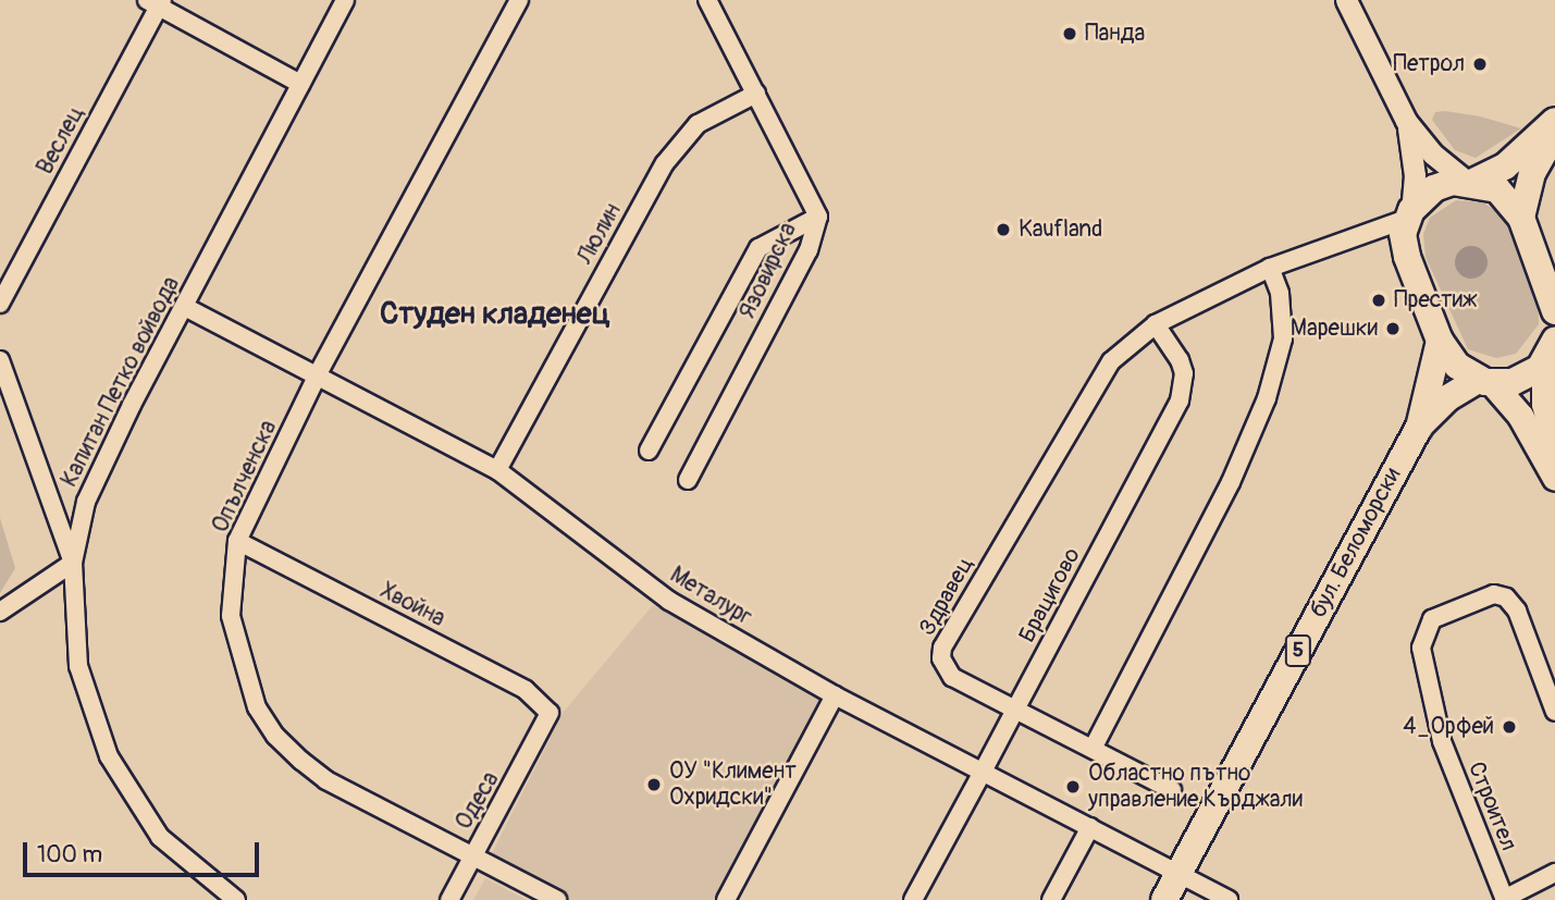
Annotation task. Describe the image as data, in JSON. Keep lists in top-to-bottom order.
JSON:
{
  "streets": {
    "main road": ["бул. Беломорски", "5"],
    "street": [
      "Веслец",
      "Люлин",
      "Язовирска",
      "Капитан Петко войвода",
      "Опълченска",
      "Брацигово",
      "Металург",
      "Здравец",
      "Хвойна",
      "Одеса",
      "Строител"
    ]
  },
  "crossings": [
    ["Люлин", "Язовирска"],
    ["Люлин", "Металург"],
    ["Капитан Петко войвода", "Металург"],
    ["Опълченска", "Металург"],
    ["Опълченска", "Хвойна"],
    ["Опълченска", "Одеса"],
    ["бул. Беломорски", "Металург"],
    ["бул. Беломорски", "5"],
    ["Брацигово", "Металург"],
    ["Брацигово", "Здравец"],
    ["Хвойна", "Одеса"]
  ],
  "districts": ["Студен кладенец"],
  "places": [
    "Панда",
    "Петрол",
    "Kaufland",
    "Престиж",
    "Марешки",
    "4_Орфей",
    "ОУ \"Климент Охридски\"",
    "Областно пътно управление Кърджали"
  ],
  "scale_bar": "100 m"
}
